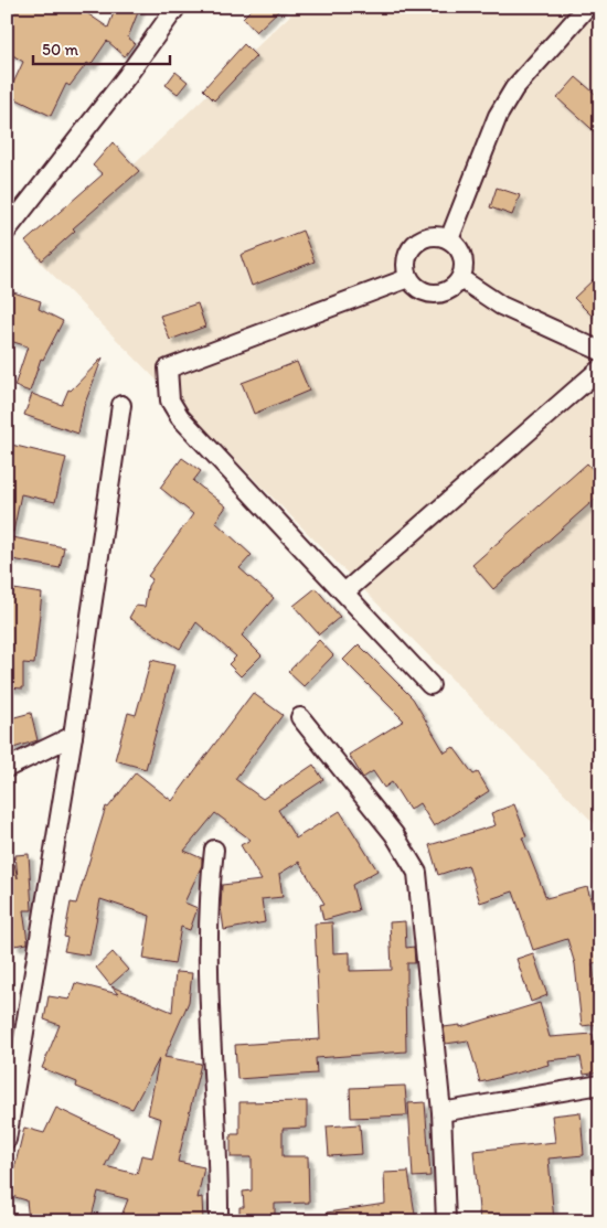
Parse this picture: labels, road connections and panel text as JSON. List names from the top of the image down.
{
  "scale_bar": "50 m"
}
